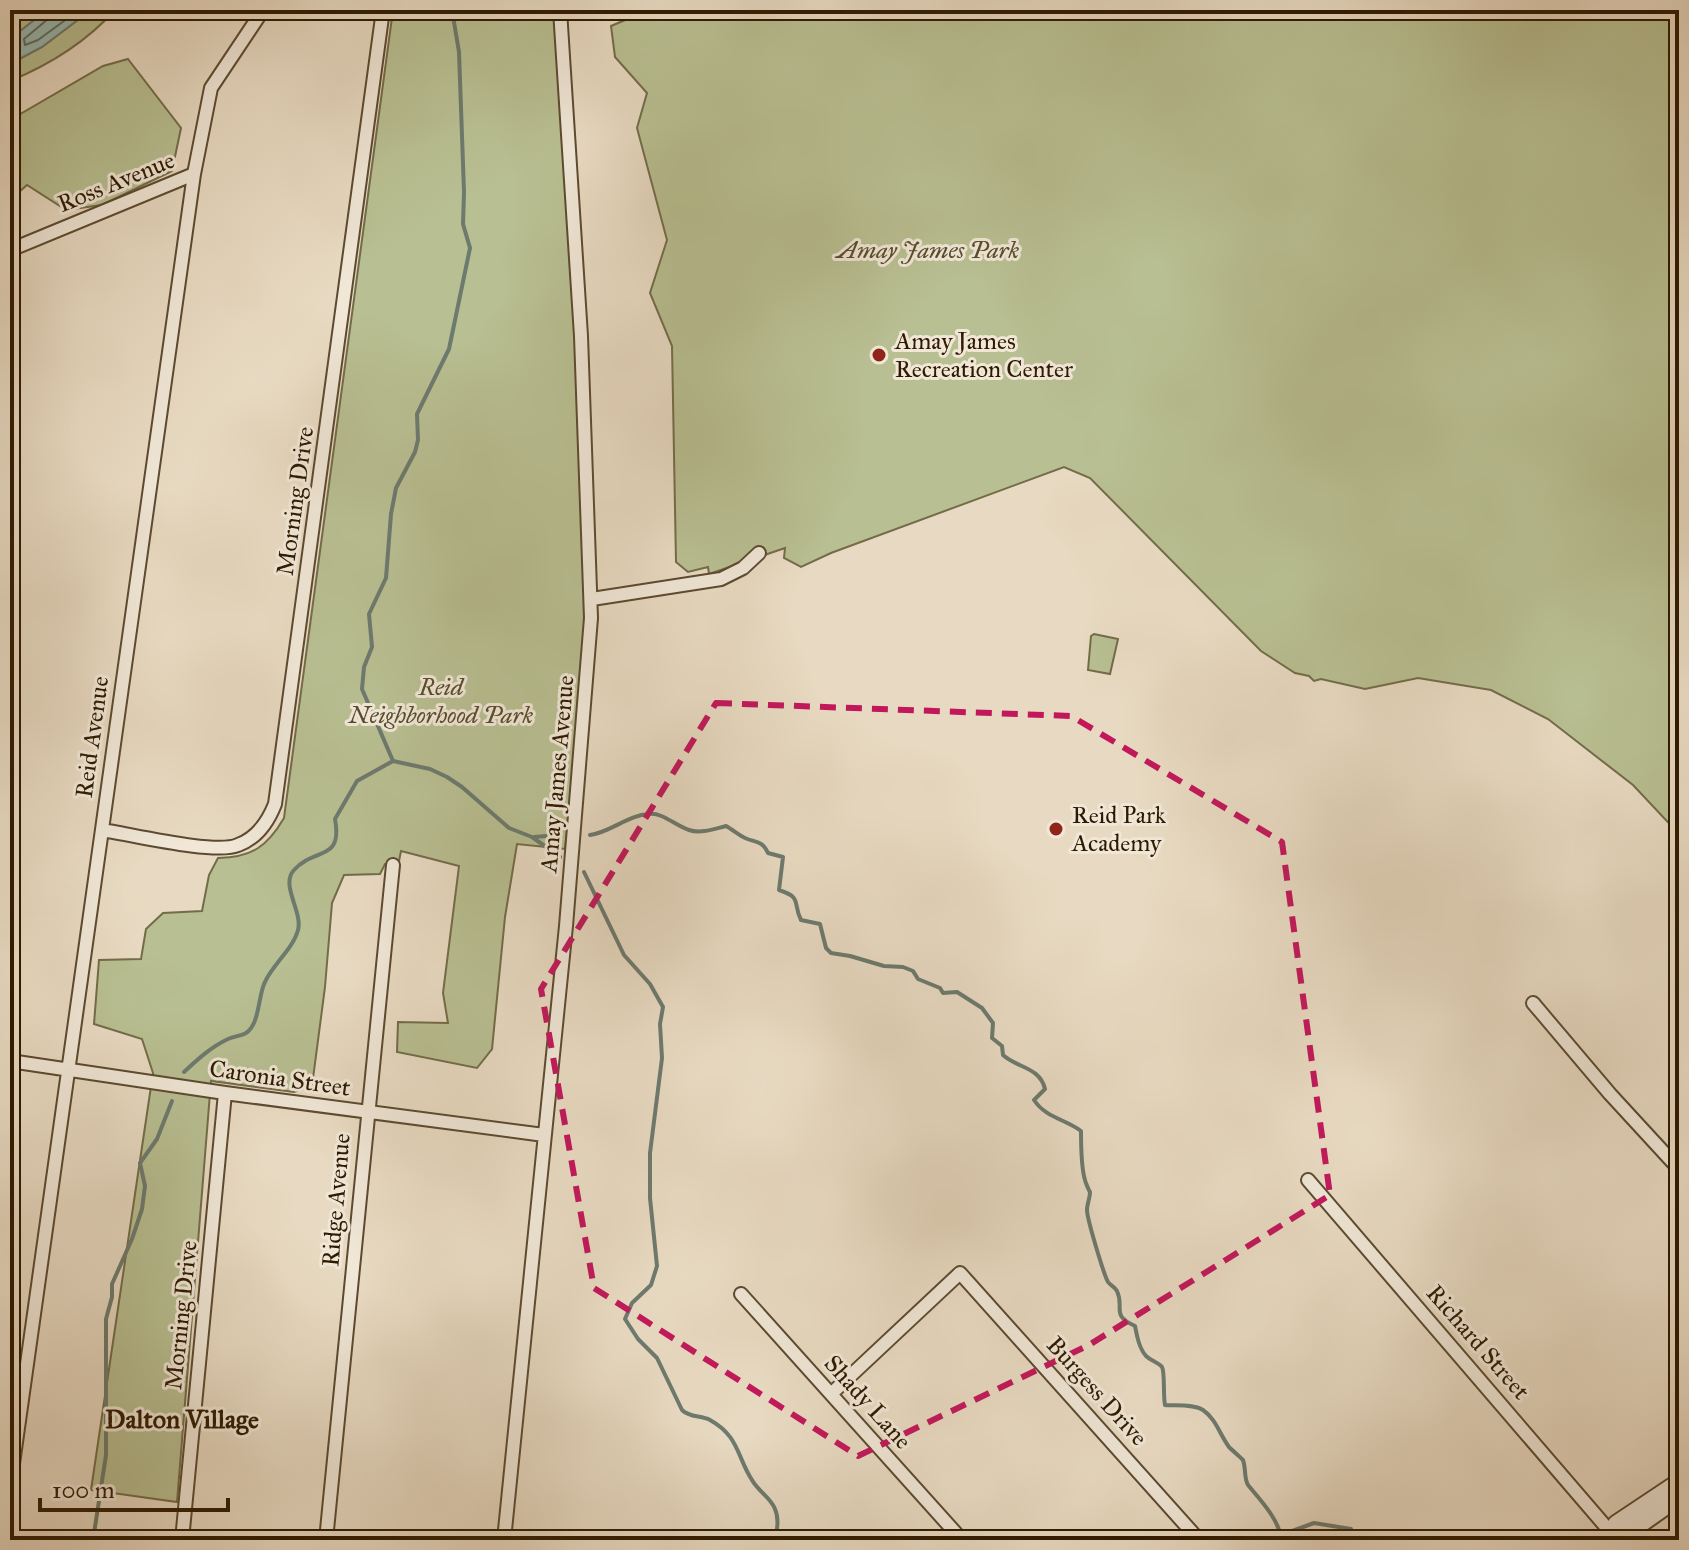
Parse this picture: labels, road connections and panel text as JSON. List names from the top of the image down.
{
  "streets": {
    "street": [
      "Ross Avenue",
      "Morning Drive",
      "Reid Avenue",
      "Amay James Avenue",
      "Caronia Street",
      "Ridge Avenue",
      "Richard Street",
      "Burgess Drive",
      "Shady Lane"
    ]
  },
  "crossings": [
    ["Ross Avenue", "Reid Avenue"],
    ["Morning Drive", "Reid Avenue"],
    ["Morning Drive", "Caronia Street"],
    ["Reid Avenue", "Caronia Street"],
    ["Amay James Avenue", "Caronia Street"],
    ["Caronia Street", "Ridge Avenue"],
    ["Burgess Drive", "Shady Lane"]
  ],
  "districts": ["Dalton Village"],
  "parks": ["Amay James Park", "Reid Neighborhood Park"],
  "places": ["Amay James Recreation Center", "Reid Park Academy"],
  "scale_bar": "100 m"
}
